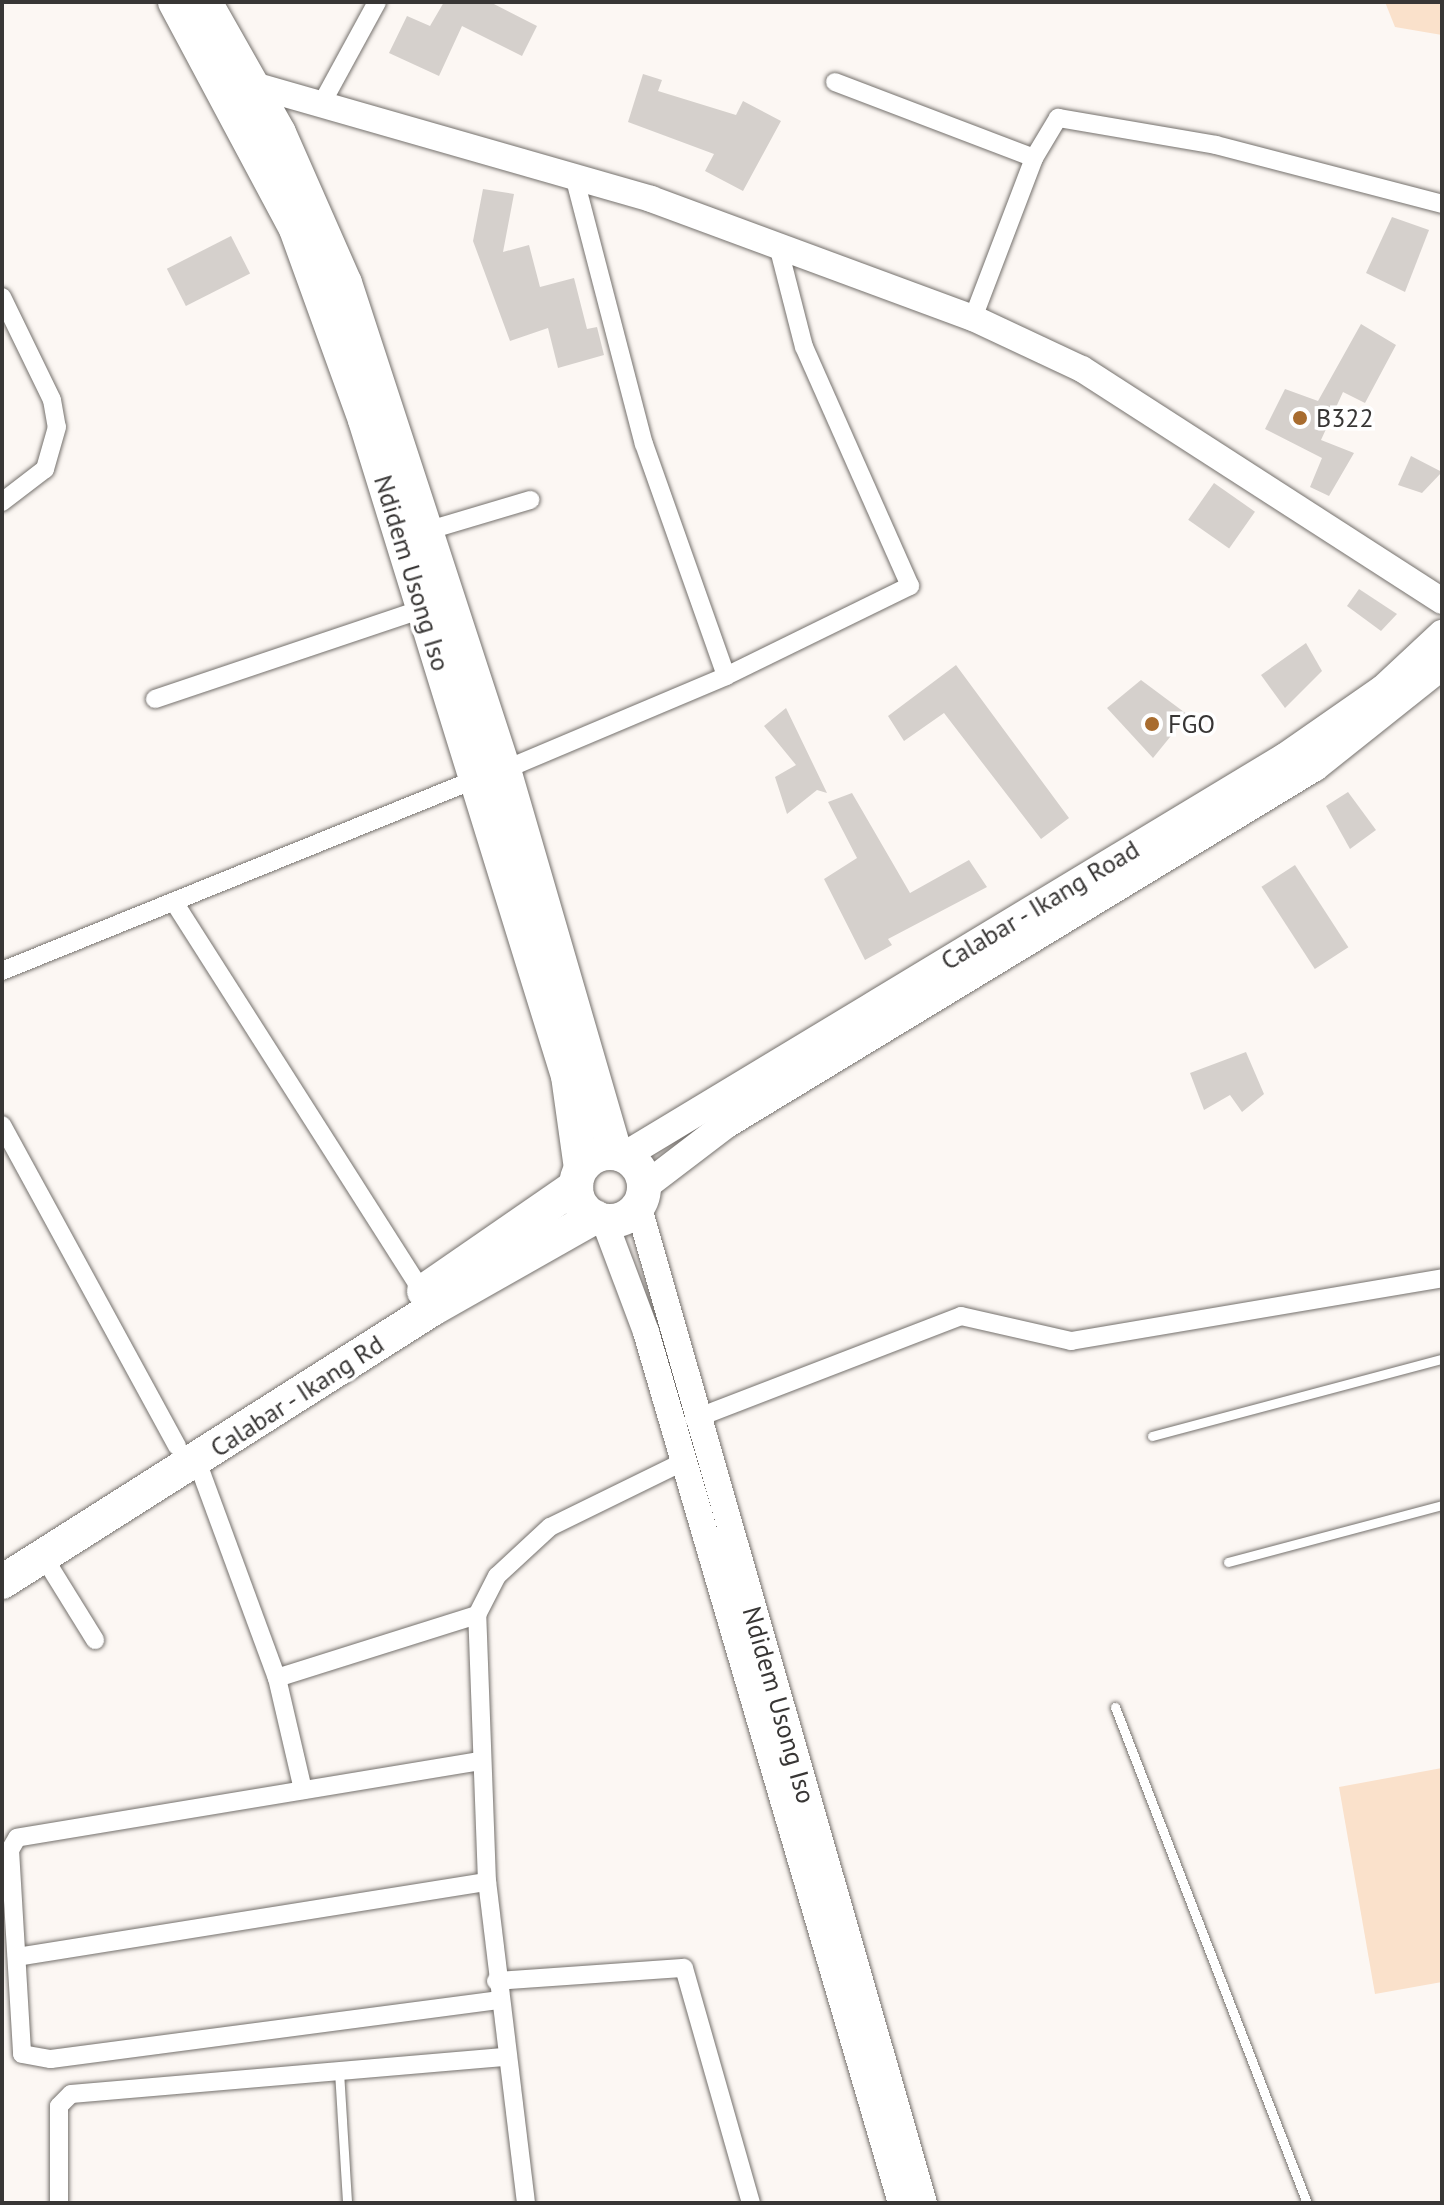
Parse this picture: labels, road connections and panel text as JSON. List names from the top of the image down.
{
  "streets": {
    "highway": ["Ndidem Usong Iso", "Calabar - Ikang Rd"],
    "main road": ["Calabar - Ikang Road"]
  },
  "crossings": [
    ["Ndidem Usong Iso", "Calabar - Ikang Road"],
    ["Ndidem Usong Iso", "Calabar - Ikang Rd"],
    ["Calabar - Ikang Road", "Calabar - Ikang Rd"]
  ],
  "places": ["B322", "FGO"]
}
